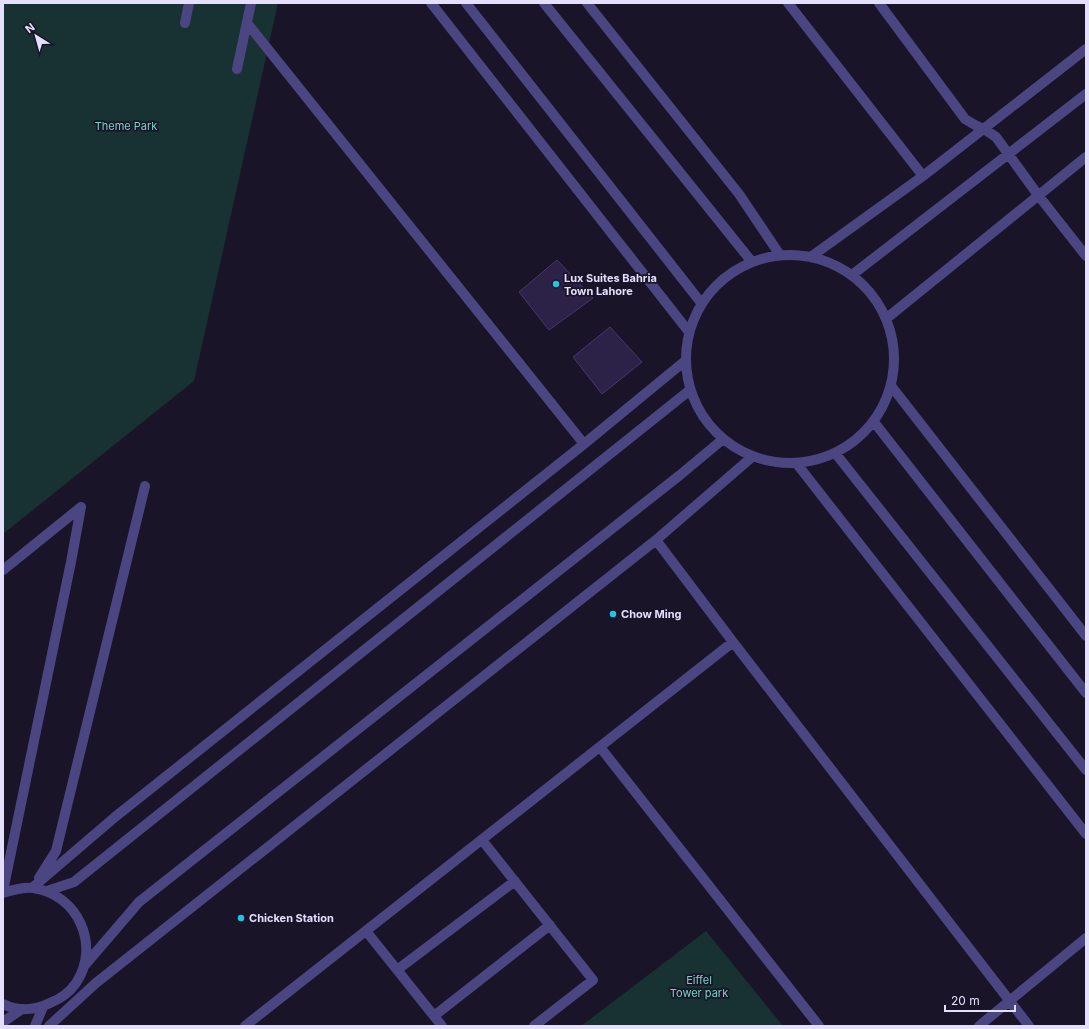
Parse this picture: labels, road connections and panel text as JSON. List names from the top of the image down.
{
  "parks": ["Theme Park", "Eiffel Tower park"],
  "places": ["Lux Suites Bahria Town Lahore", "Chow Ming", "Chicken Station"],
  "scale_bar": "20 m",
  "north": "top left"
}
